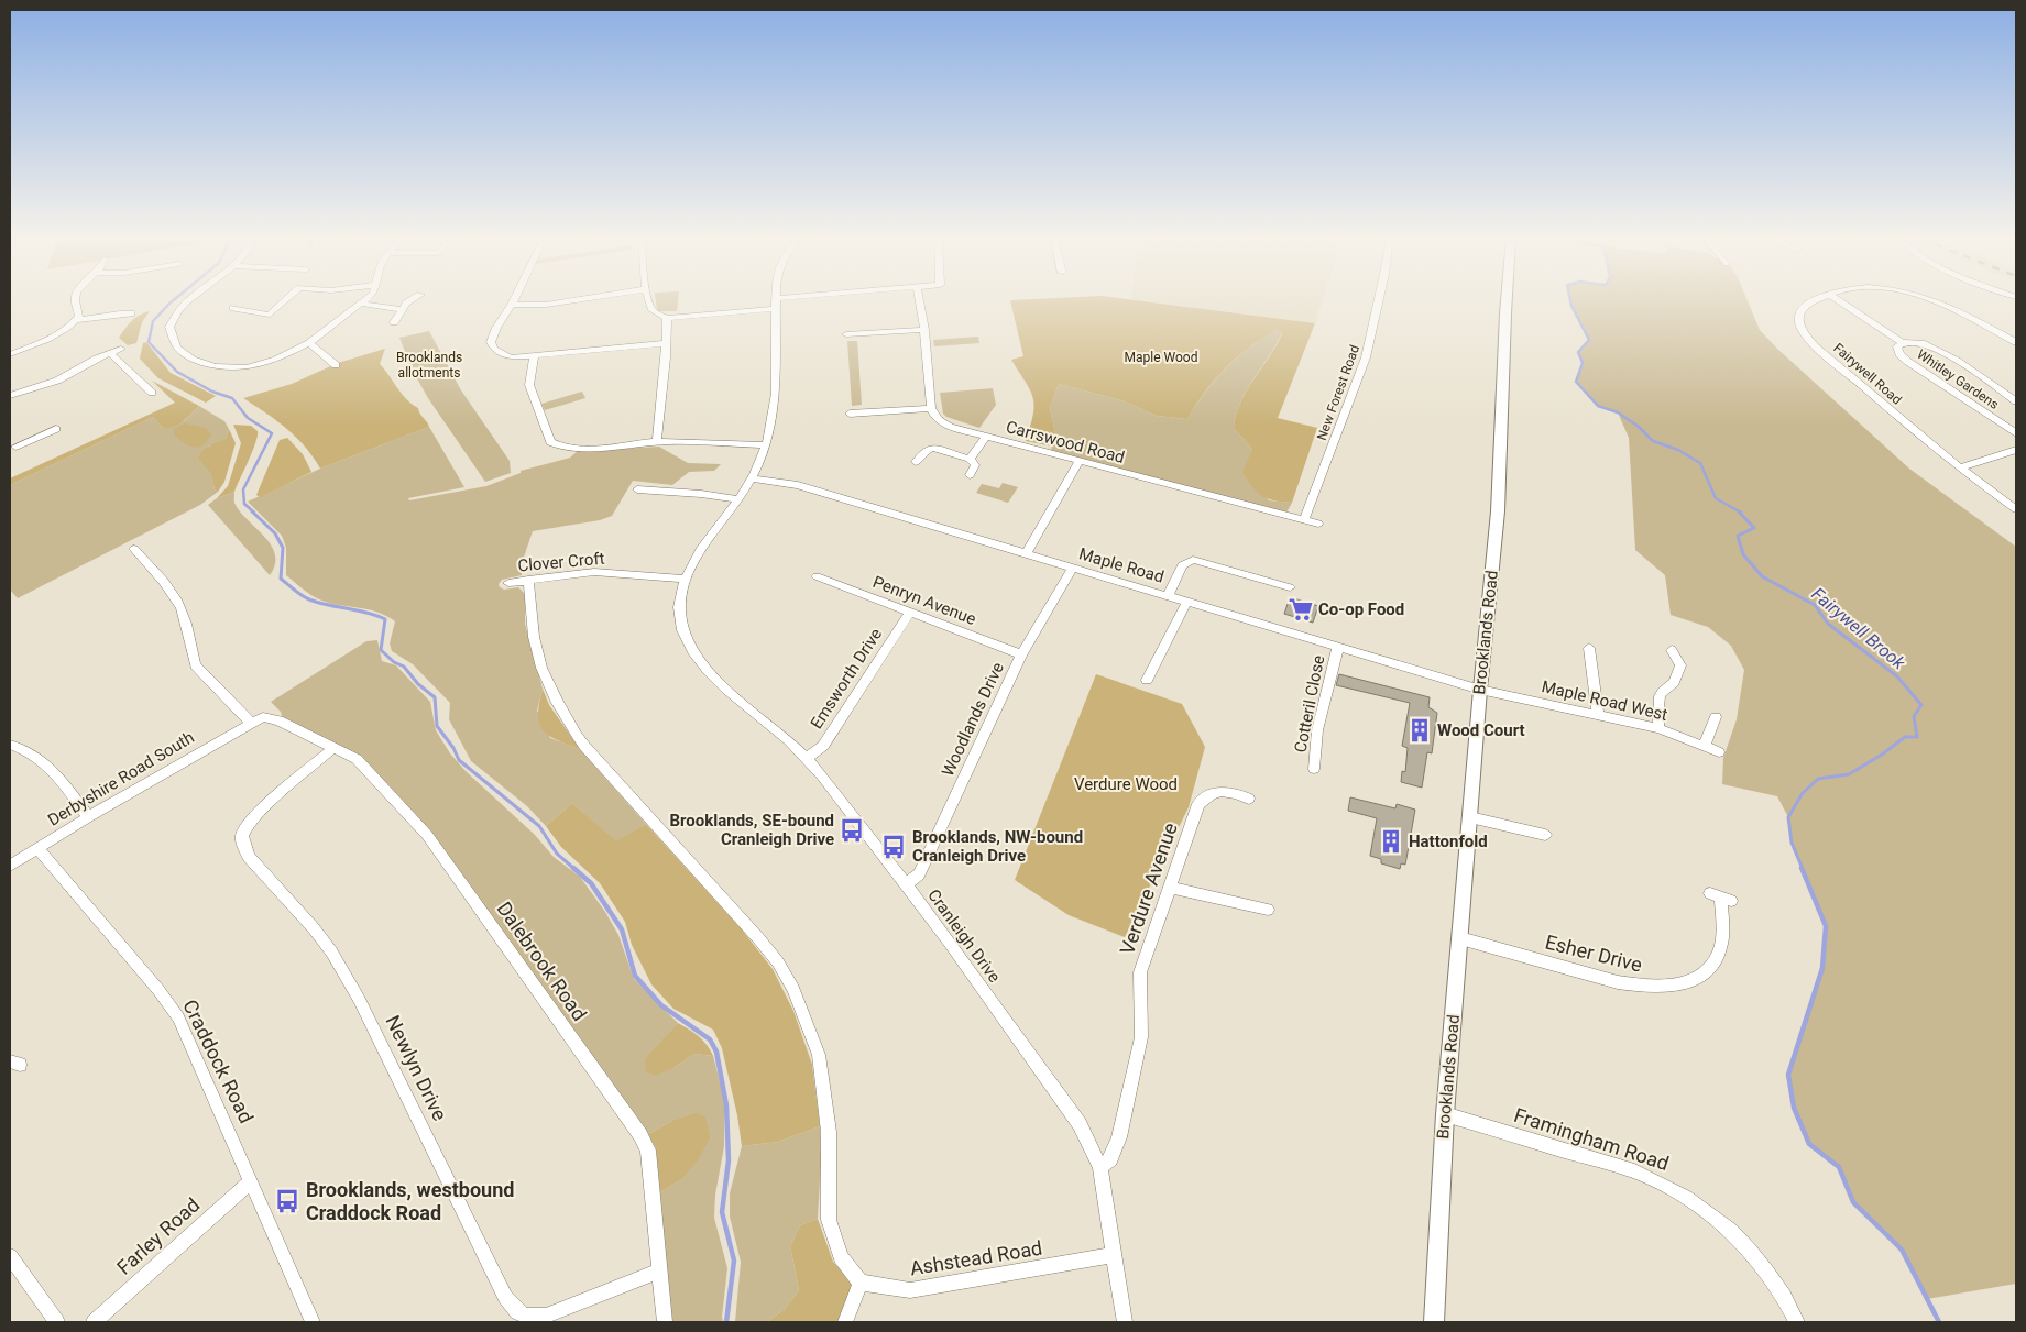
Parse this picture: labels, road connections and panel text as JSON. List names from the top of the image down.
{
  "streets": {
    "street": [
      "Fairywell Road",
      "Whitley Gardens",
      "New Forest Road",
      "Carrswood Road",
      "Clover Croft",
      "Maple Road",
      "Penryn Avenue",
      "Brooklands Road",
      "Emsworth Drive",
      "Maple Road West",
      "Cotteril Close",
      "Woodlands Drive",
      "Derbyshire Road South",
      "Verdure Avenue",
      "Cranleigh Drive",
      "Esher Drive",
      "Dalebrook Road",
      "Craddock Road",
      "Newlyn Drive",
      "Framingham Road",
      "Farley Road",
      "Ashstead Road"
    ]
  },
  "crossings": [
    ["New Forest Road", "Carrswood Road"],
    ["Clover Croft", "Cranleigh Drive"],
    ["Maple Road", "Brooklands Road"],
    ["Maple Road", "Maple Road West"],
    ["Maple Road", "Cotteril Close"],
    ["Maple Road", "Woodlands Drive"],
    ["Maple Road", "Cranleigh Drive"],
    ["Penryn Avenue", "Emsworth Drive"],
    ["Penryn Avenue", "Woodlands Drive"],
    ["Brooklands Road", "Maple Road West"],
    ["Brooklands Road", "Esher Drive"],
    ["Brooklands Road", "Framingham Road"],
    ["Emsworth Drive", "Cranleigh Drive"],
    ["Woodlands Drive", "Cranleigh Drive"],
    ["Derbyshire Road South", "Dalebrook Road"],
    ["Derbyshire Road South", "Craddock Road"],
    ["Verdure Avenue", "Cranleigh Drive"],
    ["Cranleigh Drive", "Ashstead Road"],
    ["Dalebrook Road", "Newlyn Drive"],
    ["Craddock Road", "Farley Road"]
  ],
  "water": ["Fairywell Brook"],
  "parks": ["Brooklands allotments", "Maple Wood", "Verdure Wood"],
  "places": {
    "supermarket": ["Co-op Food"],
    "building": ["Wood Court", "Hattonfold"],
    "bus stop": ["Brooklands, SE-bound Cranleigh Drive", "Brooklands, NW-bound Cranleigh Drive", "Brooklands, westbound Craddock Road"]
  }
}
